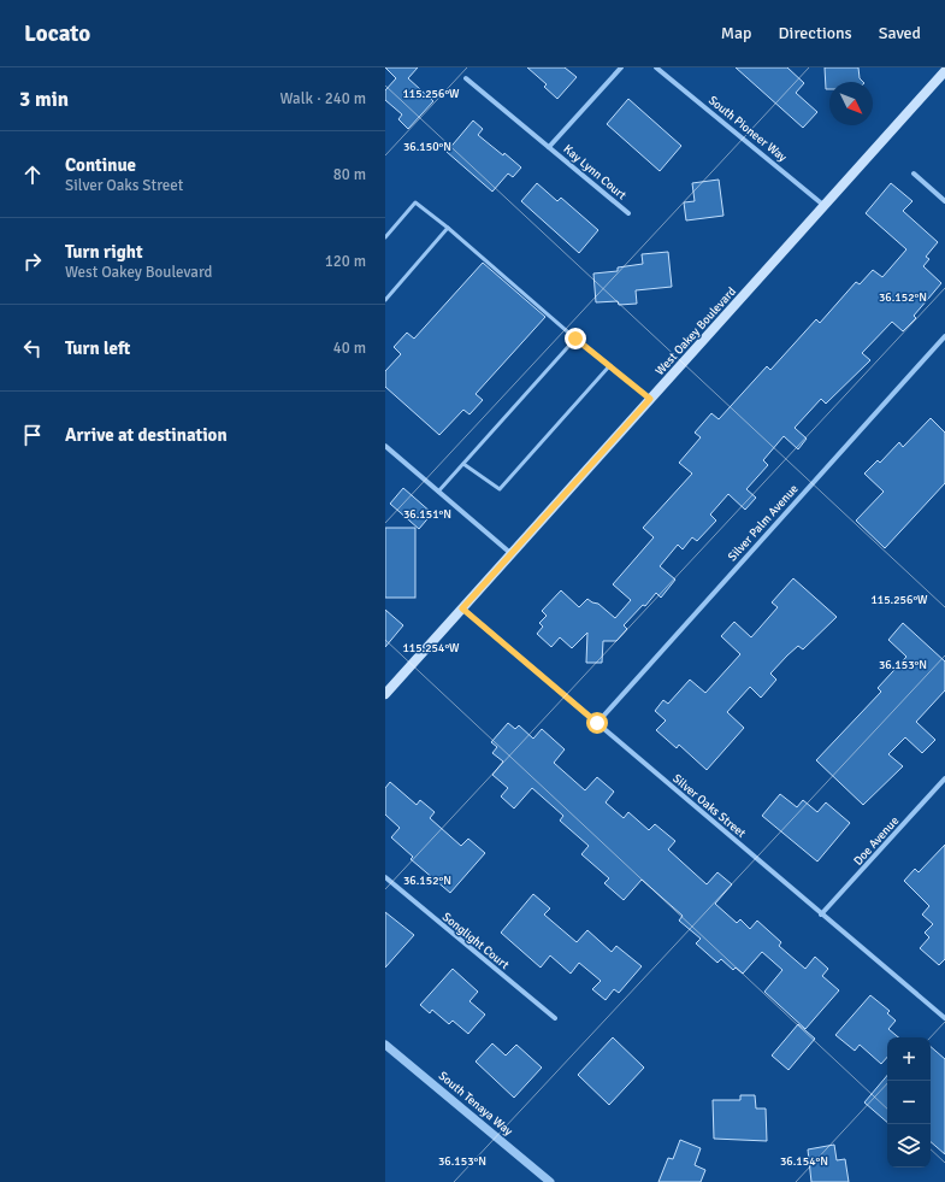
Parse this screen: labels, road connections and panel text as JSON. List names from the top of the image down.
{
  "streets": {
    "main road": ["West Oakey Boulevard"],
    "street": [
      "South Pioneer Way",
      "Kay Lynn Court",
      "Silver Palm Avenue",
      "Silver Oaks Street",
      "Doe Avenue",
      "Songlight Court",
      "South Tenaya Way"
    ]
  },
  "crossings": [
    ["South Pioneer Way", "West Oakey Boulevard"],
    ["West Oakey Boulevard", "Silver Oaks Street"],
    ["Silver Palm Avenue", "Silver Oaks Street"],
    ["Silver Oaks Street", "Doe Avenue"]
  ],
  "north": "bottom right",
  "page": {
    "header": "Locato",
    "nav": ["Map", "Directions", "Saved"],
    "heading": ["3 min", "Walk · 240 m"],
    "list": [
      ["Continue", "Silver Oaks Street", "80 m"],
      ["Turn right", "West Oakey Boulevard", "120 m"],
      ["Turn left", "40 m"],
      "Arrive at destination"
    ],
    "map_buttons": ["+", "−"]
  },
  "coordinates": [
    "115.256°W",
    "36.150°N",
    "36.152°N",
    "36.151°N",
    "115.254°W",
    "36.153°N",
    "36.154°N"
  ]
}
